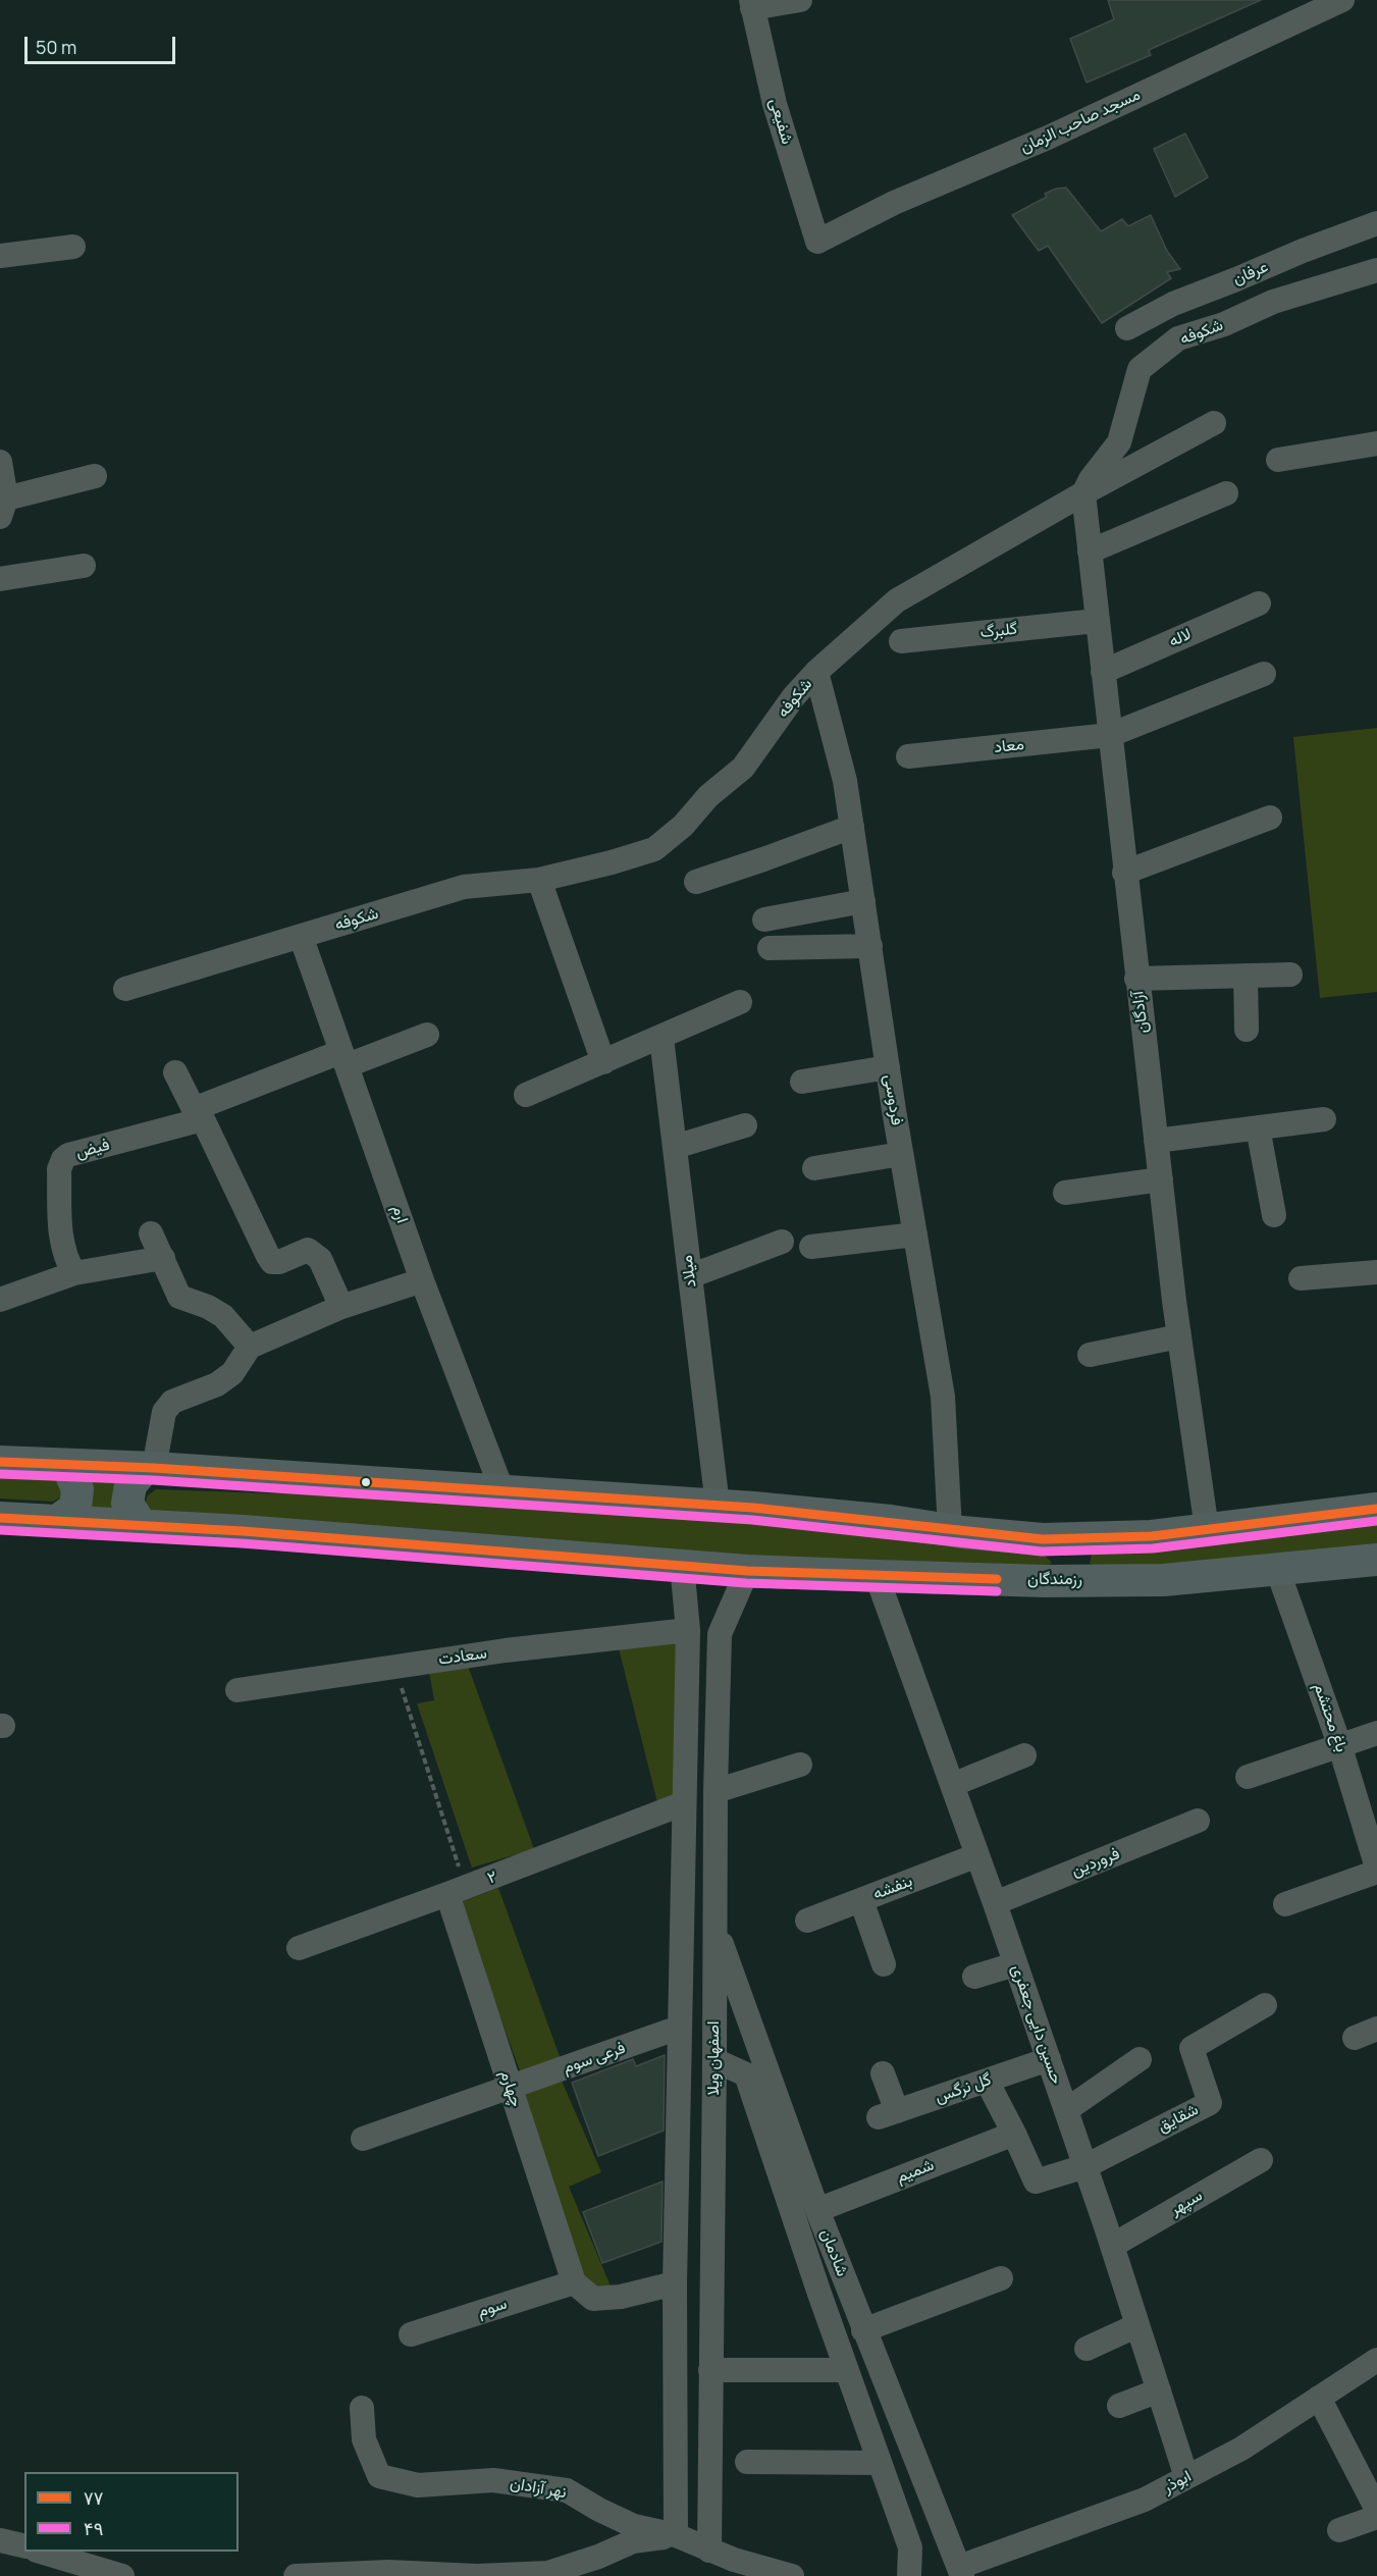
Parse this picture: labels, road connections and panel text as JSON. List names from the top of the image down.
{
  "streets": {
    "main road": ["رزمندگان"],
    "street": [
      "شفیعی",
      "مسجد صاحب الزمان",
      "عرفان",
      "شکوفه",
      "گلبرگ",
      "لاله",
      "معاد",
      "آزادگان",
      "فردوسی",
      "فیض",
      "ارم",
      "میلاد",
      "سعادت",
      "باغ محتشم",
      "فروردین",
      "۲",
      "بنفشه",
      "حسین دایی جعفری",
      "فرعی سوم",
      "اصفهان ویلا",
      "چهارم",
      "گل نرگس",
      "شقایق",
      "شمیم",
      "سپهر",
      "شادمان",
      "سوم",
      "ابوذر",
      "نهر آزادان"
    ]
  },
  "crossings": [
    ["شفیعی", "مسجد صاحب الزمان"],
    ["شکوفه", "آزادگان"],
    ["شکوفه", "فردوسی"],
    ["شکوفه", "ارم"],
    ["گلبرگ", "آزادگان"],
    ["لاله", "آزادگان"],
    ["معاد", "آزادگان"],
    ["رزمندگان", "باغ محتشم"],
    ["رزمندگان", "حسین دایی جعفری"],
    ["رزمندگان", "اصفهان ویلا"],
    ["فروردین", "حسین دایی جعفری"],
    ["۲", "چهارم"],
    ["بنفشه", "حسین دایی جعفری"],
    ["حسین دایی جعفری", "گل نرگس"],
    ["حسین دایی جعفری", "شقایق"],
    ["حسین دایی جعفری", "سپهر"],
    ["حسین دایی جعفری", "ابوذر"],
    ["فرعی سوم", "چهارم"],
    ["اصفهان ویلا", "شادمان"],
    ["اصفهان ویلا", "نهر آزادان"],
    ["چهارم", "سوم"],
    ["شمیم", "شادمان"],
    ["شادمان", "ابوذر"]
  ],
  "lines": ["transit line ۷۷", "transit line ۴۹"],
  "legend": ["۷۷", "۴۹"],
  "scale_bar": "50 m"
}
